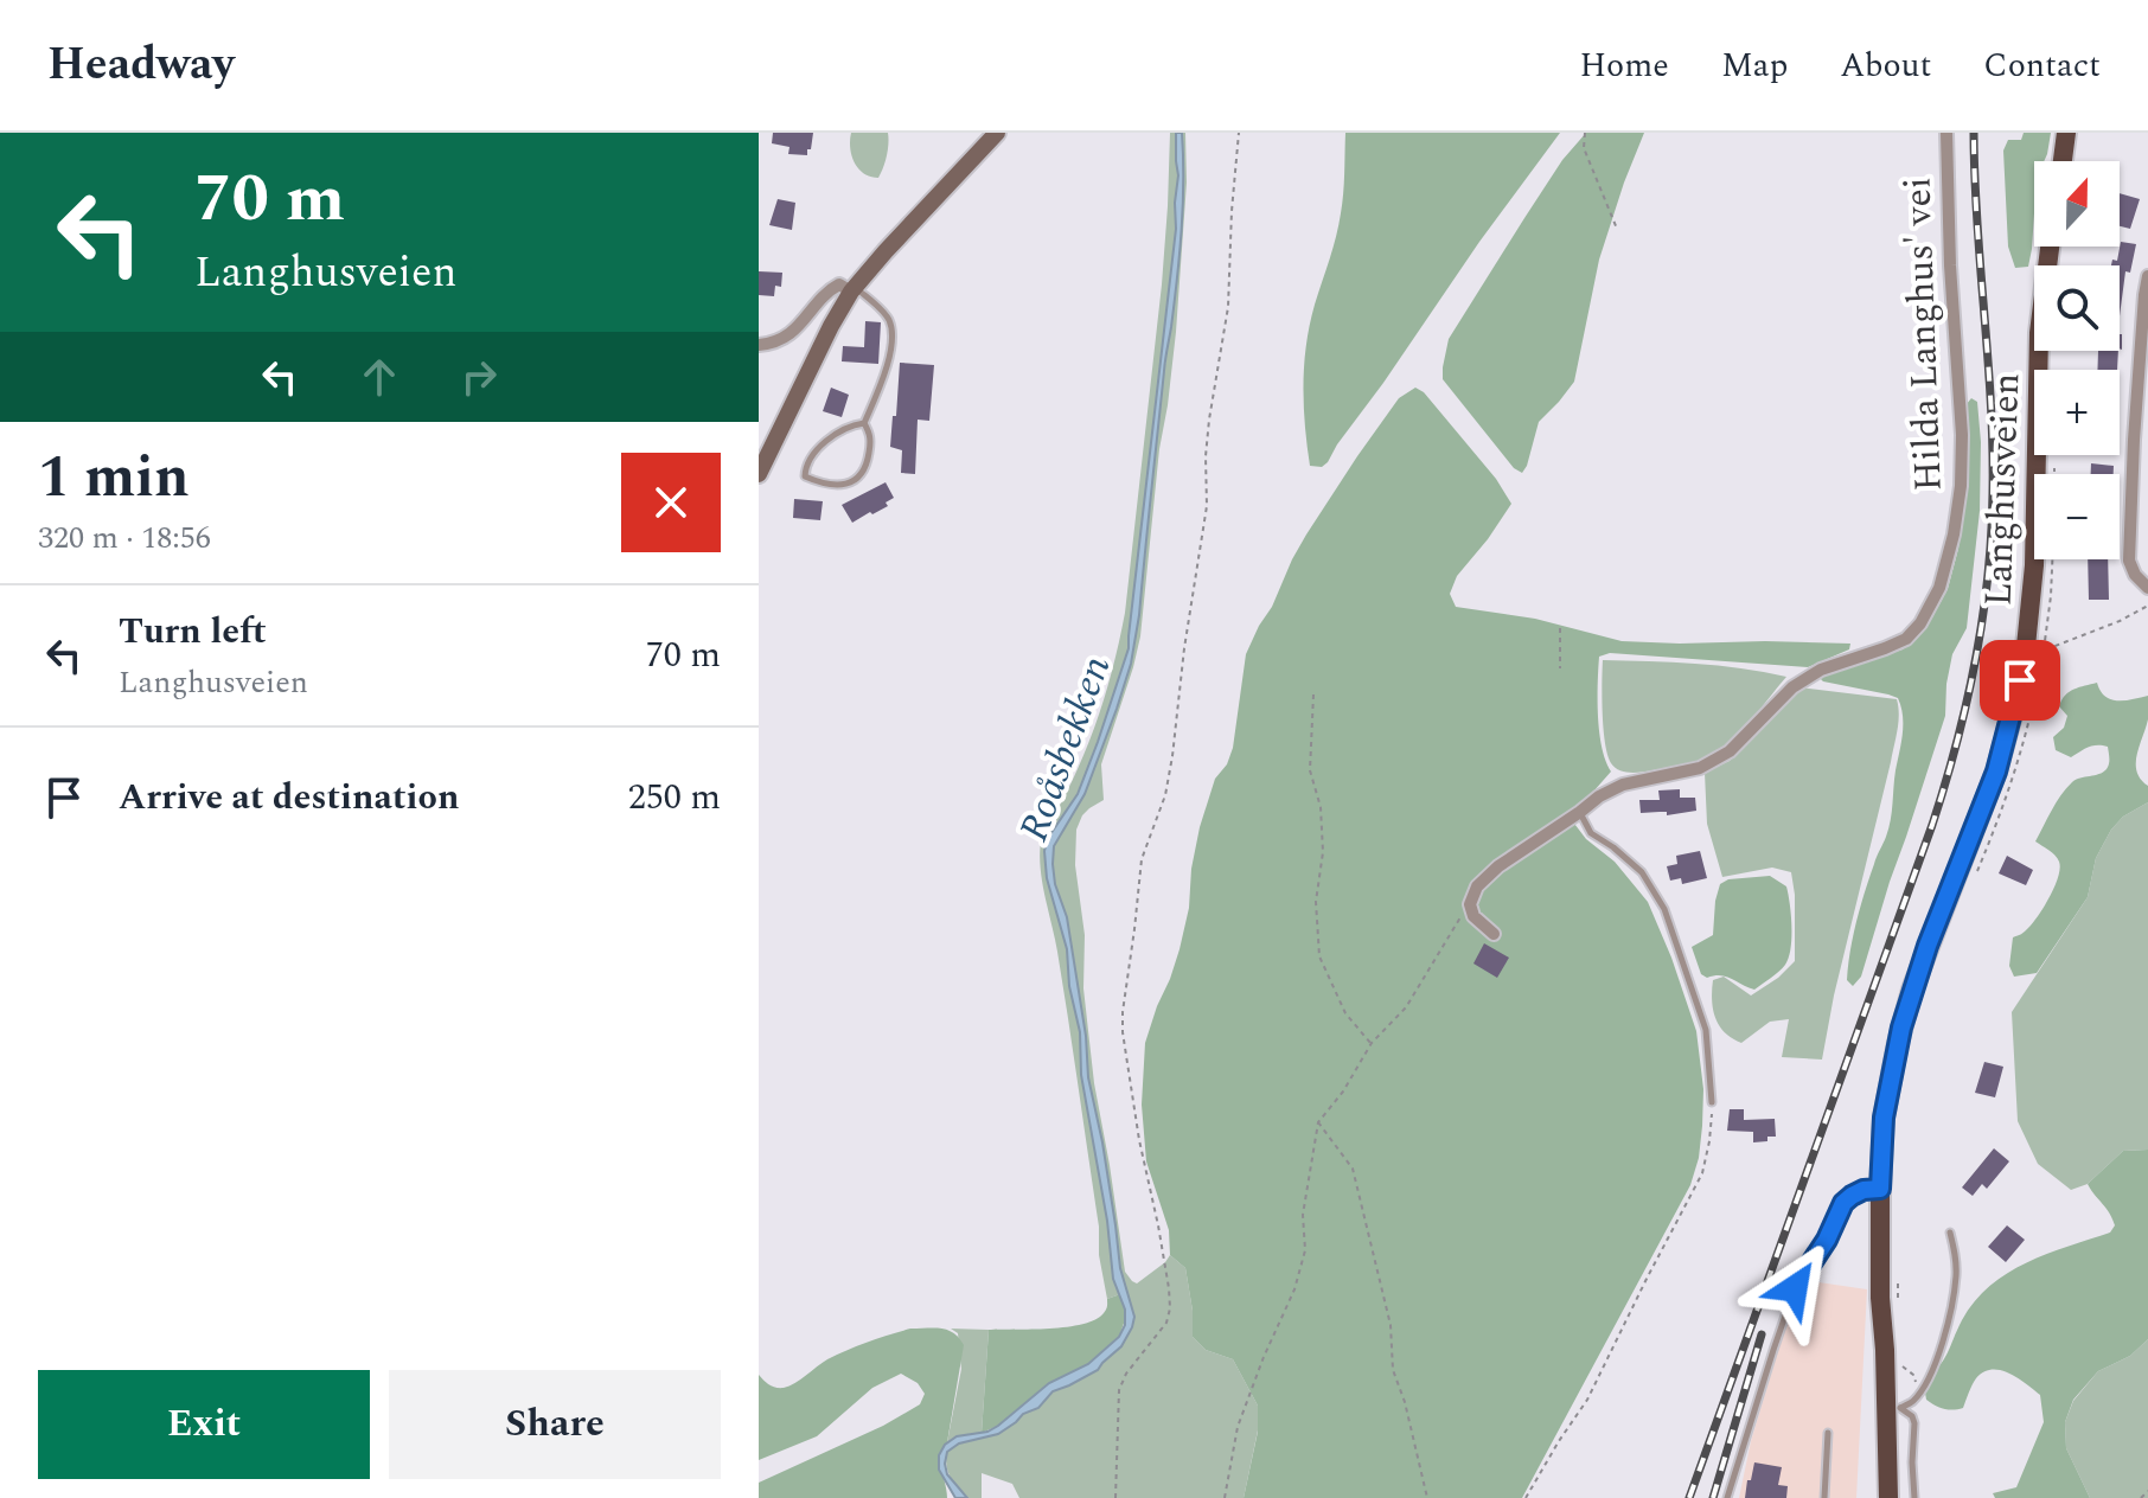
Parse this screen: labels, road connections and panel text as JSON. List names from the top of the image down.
{
  "streets": {
    "main road": ["Langhusveien"],
    "street": ["Hilda Langhus' vei"]
  },
  "water": ["Roåsbekken"],
  "north": "top",
  "page": {
    "header": "Headway",
    "nav": [
      "Home",
      "Map",
      "About",
      "Contact"
    ],
    "turn": ["70 m", "Langhusveien"],
    "map_buttons": ["+", "−"],
    "heading": ["1 min", "320 m · 18:56"],
    "list": [
      {
        "name": "Turn left",
        "note": "Langhusveien",
        "value": "70 m"
      },
      {
        "name": "Arrive at destination",
        "value": "250 m"
      }
    ],
    "buttons": ["Exit", "Share"]
  }
}
